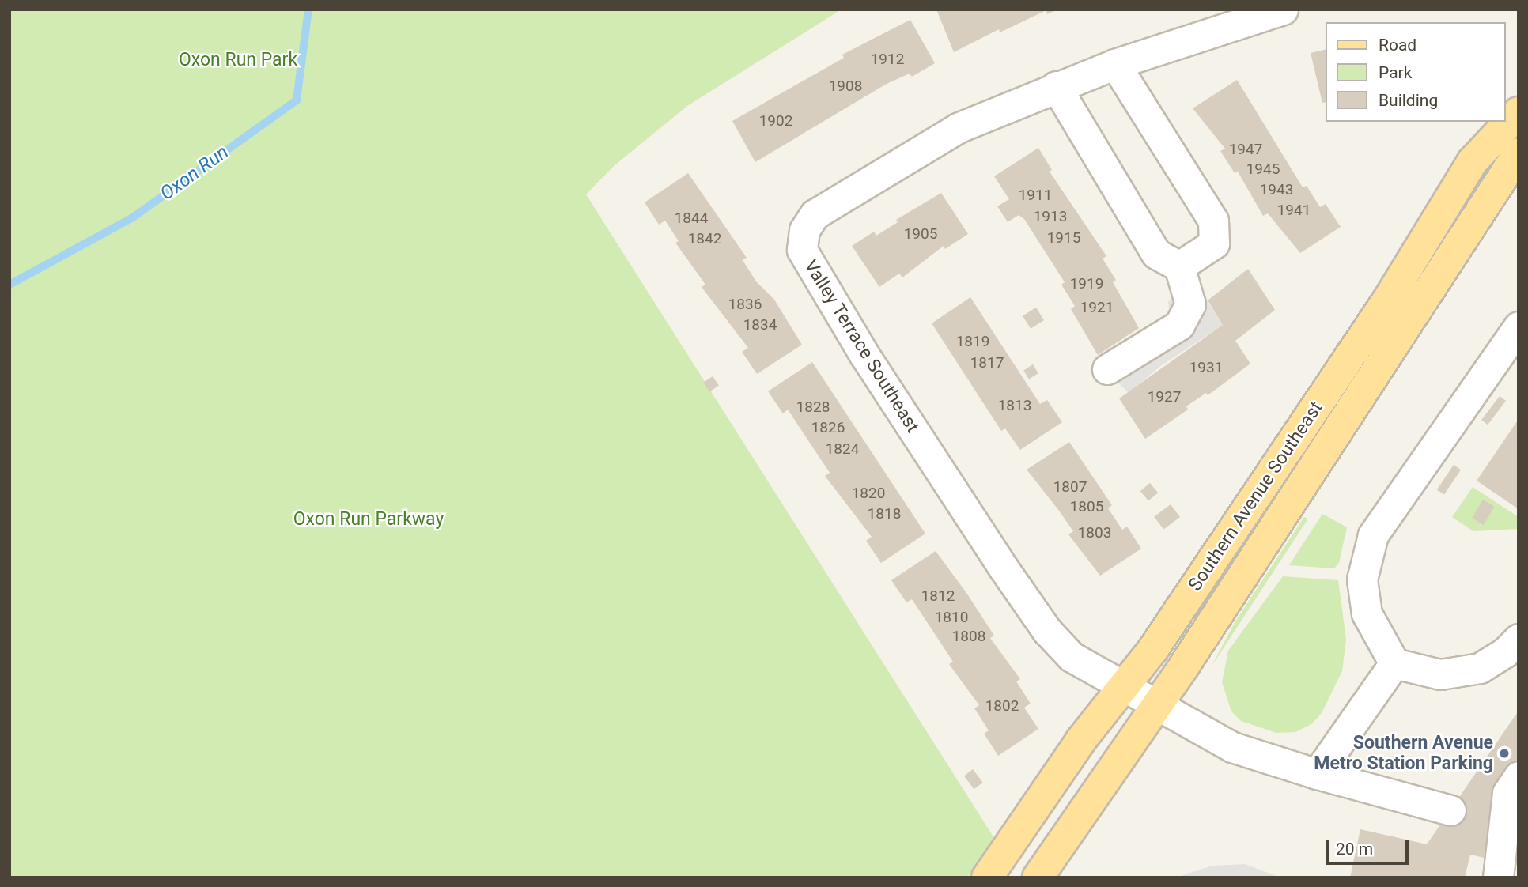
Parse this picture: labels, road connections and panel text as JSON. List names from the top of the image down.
{
  "streets": {
    "main road": ["Southern Avenue Southeast"],
    "street": ["Valley Terrace Southeast"]
  },
  "crossings": [
    ["Valley Terrace Southeast", "Southern Avenue Southeast"]
  ],
  "water": ["Oxon Run"],
  "parks": ["Oxon Run Park", "Oxon Run Parkway"],
  "places": ["Southern Avenue Metro Station Parking"],
  "house_numbers": [
    "1912",
    "1908",
    "1902",
    "1947",
    "1945",
    "1943",
    "1911",
    "1941",
    "1913",
    "1844",
    "1905",
    "1915",
    "1842",
    "1919",
    "1836",
    "1921",
    "1834",
    "1819",
    "1817",
    "1931",
    "1927",
    "1813",
    "1828",
    "1826",
    "1824",
    "1807",
    "1820",
    "1805",
    "1818",
    "1803",
    "1812",
    "1810",
    "1808",
    "1802"
  ],
  "legend": ["Road", "Park", "Building"],
  "scale_bar": "20 m"
}
